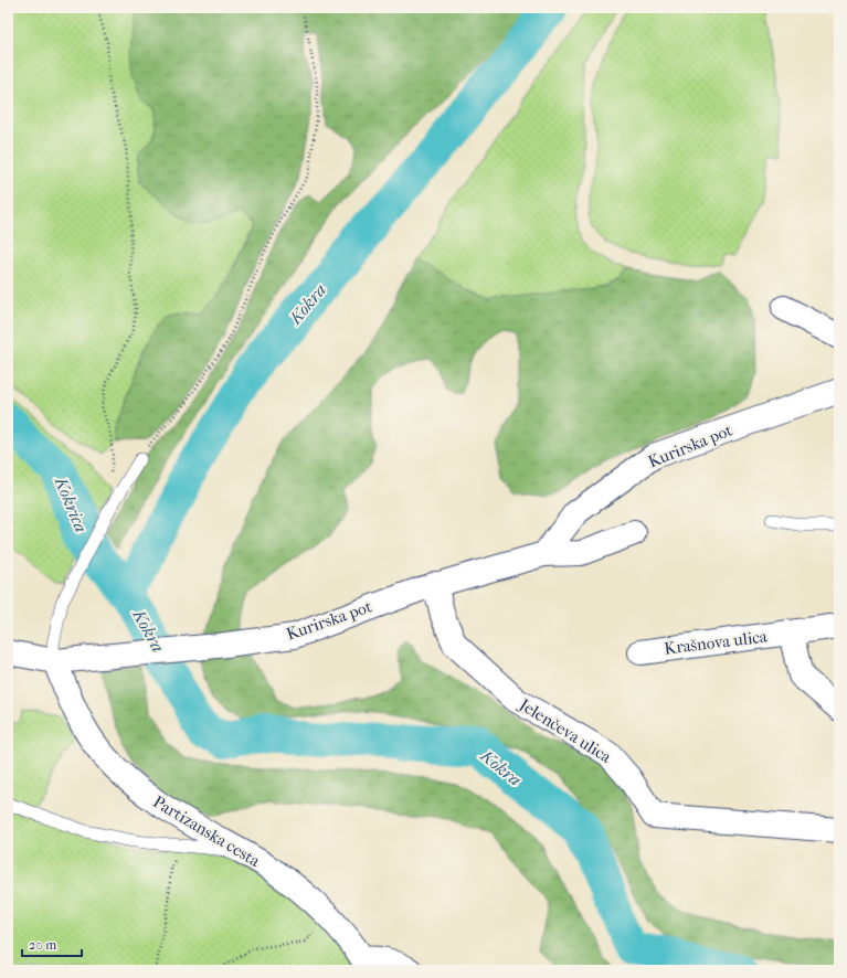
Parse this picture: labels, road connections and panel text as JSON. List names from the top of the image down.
{
  "streets": {
    "street": [
      "Kurirska pot",
      "Krašnova ulica",
      "Jelenčeva ulica",
      "Partizanska cesta"
    ]
  },
  "crossings": [
    ["Kurirska pot", "Jelenčeva ulica"],
    ["Kurirska pot", "Partizanska cesta"]
  ],
  "water": ["Kokra", "Kokrica"],
  "scale_bar": "20 m"
}
